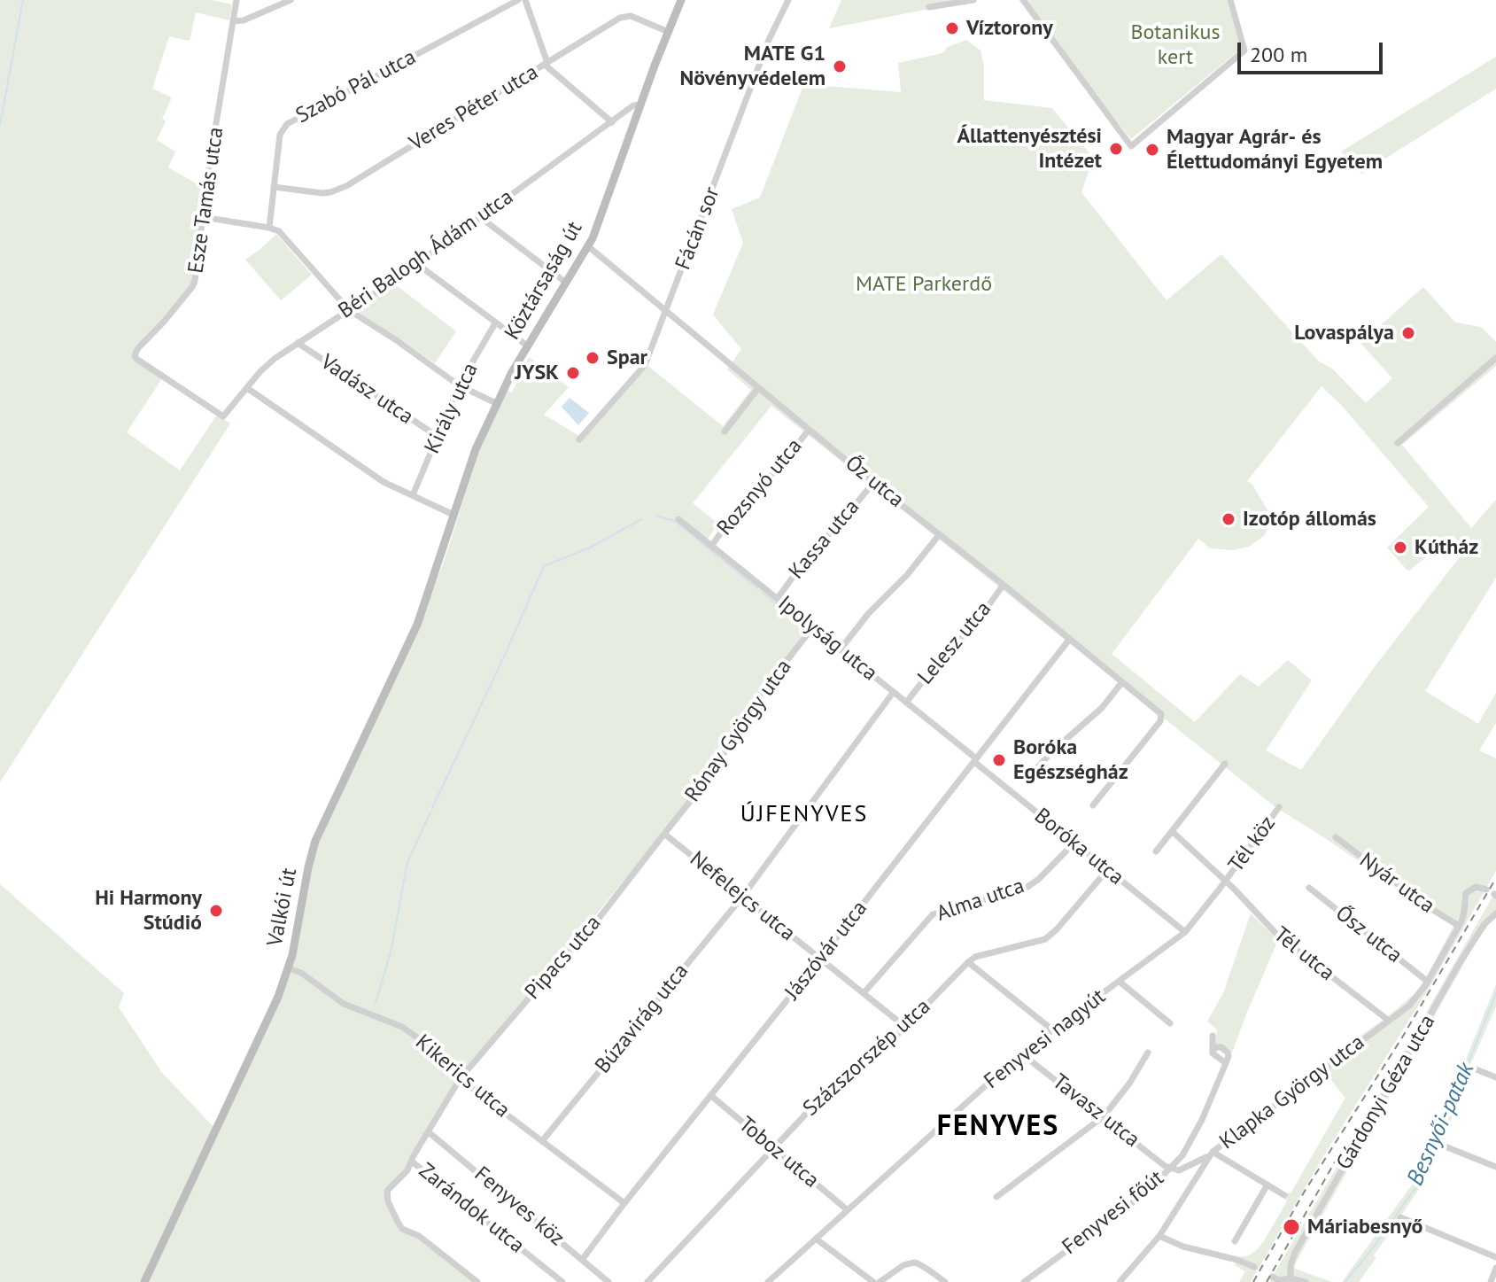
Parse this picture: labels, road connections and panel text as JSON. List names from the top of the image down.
{
  "streets": {
    "main road": ["Köztársaság út", "Valkói út"],
    "street": [
      "Szabó Pál utca",
      "Veres Péter utca",
      "Esze Tamás utca",
      "Fácán sor",
      "Béri Balogh Ádám utca",
      "Vadász utca",
      "Király utca",
      "Őz utca",
      "Rozsnyó utca",
      "Kassa utca",
      "Ipolyság utca",
      "Lelesz utca",
      "Rónay György utca",
      "Tél köz",
      "Boróka utca",
      "Nyár utca",
      "Nefelejcs utca",
      "Alma utca",
      "Ősz utca",
      "Jászóvár utca",
      "Tél utca",
      "Pipacs utca",
      "Búzavirág utca",
      "Fenyvesi nagyút",
      "Százszorszép utca",
      "Kikerics utca",
      "Klapka György utca",
      "Gárdonyi Géza utca",
      "Tavasz utca",
      "Toboz utca",
      "Fenyves köz",
      "Zarándok utca",
      "Fenyvesi főút"
    ]
  },
  "crossings": [
    ["Szabó Pál utca", "Veres Péter utca"],
    ["Veres Péter utca", "Köztársaság út"],
    ["Esze Tamás utca", "Béri Balogh Ádám utca"],
    ["Fácán sor", "Őz utca"],
    ["Béri Balogh Ádám utca", "Köztársaság út"],
    ["Béri Balogh Ádám utca", "Vadász utca"],
    ["Köztársaság út", "Őz utca"],
    ["Köztársaság út", "Valkói út"],
    ["Vadász utca", "Király utca"],
    ["Őz utca", "Rozsnyó utca"],
    ["Őz utca", "Kassa utca"],
    ["Őz utca", "Lelesz utca"],
    ["Őz utca", "Jászóvár utca"],
    ["Rozsnyó utca", "Ipolyság utca"],
    ["Kassa utca", "Ipolyság utca"],
    ["Ipolyság utca", "Lelesz utca"],
    ["Ipolyság utca", "Rónay György utca"],
    ["Ipolyság utca", "Boróka utca"],
    ["Ipolyság utca", "Jászóvár utca"],
    ["Ipolyság utca", "Búzavirág utca"],
    ["Rónay György utca", "Nefelejcs utca"],
    ["Rónay György utca", "Pipacs utca"],
    ["Tél köz", "Tél utca"],
    ["Tél köz", "Fenyvesi nagyút"],
    ["Boróka utca", "Alma utca"],
    ["Boróka utca", "Jászóvár utca"],
    ["Boróka utca", "Fenyvesi nagyút"],
    ["Boróka utca", "Százszorszép utca"],
    ["Nyár utca", "Klapka György utca"],
    ["Nefelejcs utca", "Alma utca"],
    ["Nefelejcs utca", "Jászóvár utca"],
    ["Nefelejcs utca", "Pipacs utca"],
    ["Nefelejcs utca", "Búzavirág utca"],
    ["Nefelejcs utca", "Százszorszép utca"],
    ["Valkói út", "Kikerics utca"],
    ["Ősz utca", "Klapka György utca"],
    ["Jászóvár utca", "Kikerics utca"],
    ["Jászóvár utca", "Toboz utca"],
    ["Jászóvár utca", "Fenyves köz"],
    ["Tél utca", "Fenyvesi nagyút"],
    ["Tél utca", "Klapka György utca"],
    ["Pipacs utca", "Kikerics utca"],
    ["Pipacs utca", "Fenyves köz"],
    ["Pipacs utca", "Zarándok utca"],
    ["Búzavirág utca", "Kikerics utca"],
    ["Fenyvesi nagyút", "Tavasz utca"],
    ["Fenyvesi nagyút", "Toboz utca"],
    ["Százszorszép utca", "Toboz utca"],
    ["Klapka György utca", "Fenyvesi főút"],
    ["Tavasz utca", "Fenyvesi főút"]
  ],
  "districts": ["ÚJFENYVES", "FENYVES"],
  "water": ["Besnyői-patak"],
  "parks": ["Botanikus kert", "MATE Parkerdő"],
  "places": [
    "Víztorony",
    "MATE G1 Növényvédelem",
    "Állattenyésztési Intézet",
    "Magyar Agrár- és Élettudományi Egyetem",
    "Lovaspálya",
    "Spar",
    "JYSK",
    "Izotóp állomás",
    "Kútház",
    "Boróka Egészségház",
    "Hi Harmony Stúdió",
    "Máriabesnyő"
  ],
  "scale_bar": "200 m"
}
